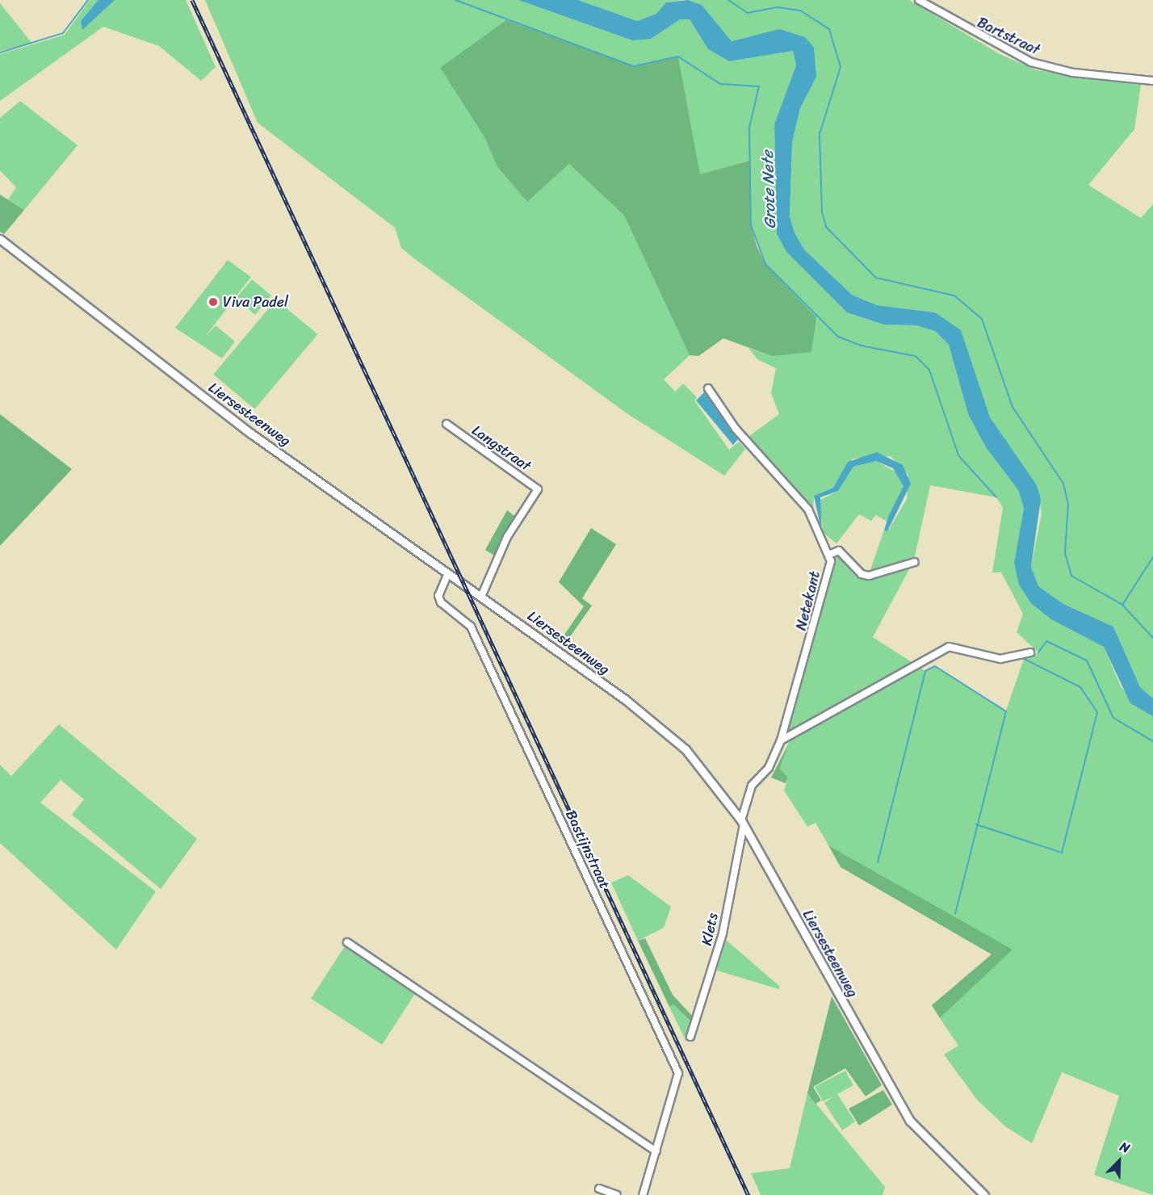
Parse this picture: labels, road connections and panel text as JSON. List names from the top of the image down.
{
  "streets": {
    "street": [
      "Bartstraat",
      "Liersesteenweg",
      "Langstraat",
      "Netekant",
      "Bastijnstraat",
      "Klets"
    ]
  },
  "crossings": [
    ["Liersesteenweg", "Langstraat"],
    ["Liersesteenweg", "Netekant"],
    ["Liersesteenweg", "Bastijnstraat"],
    ["Liersesteenweg", "Klets"],
    ["Netekant", "Klets"]
  ],
  "water": ["Grote Nete"],
  "places": ["Viva Padel"],
  "north": "top right"
}
